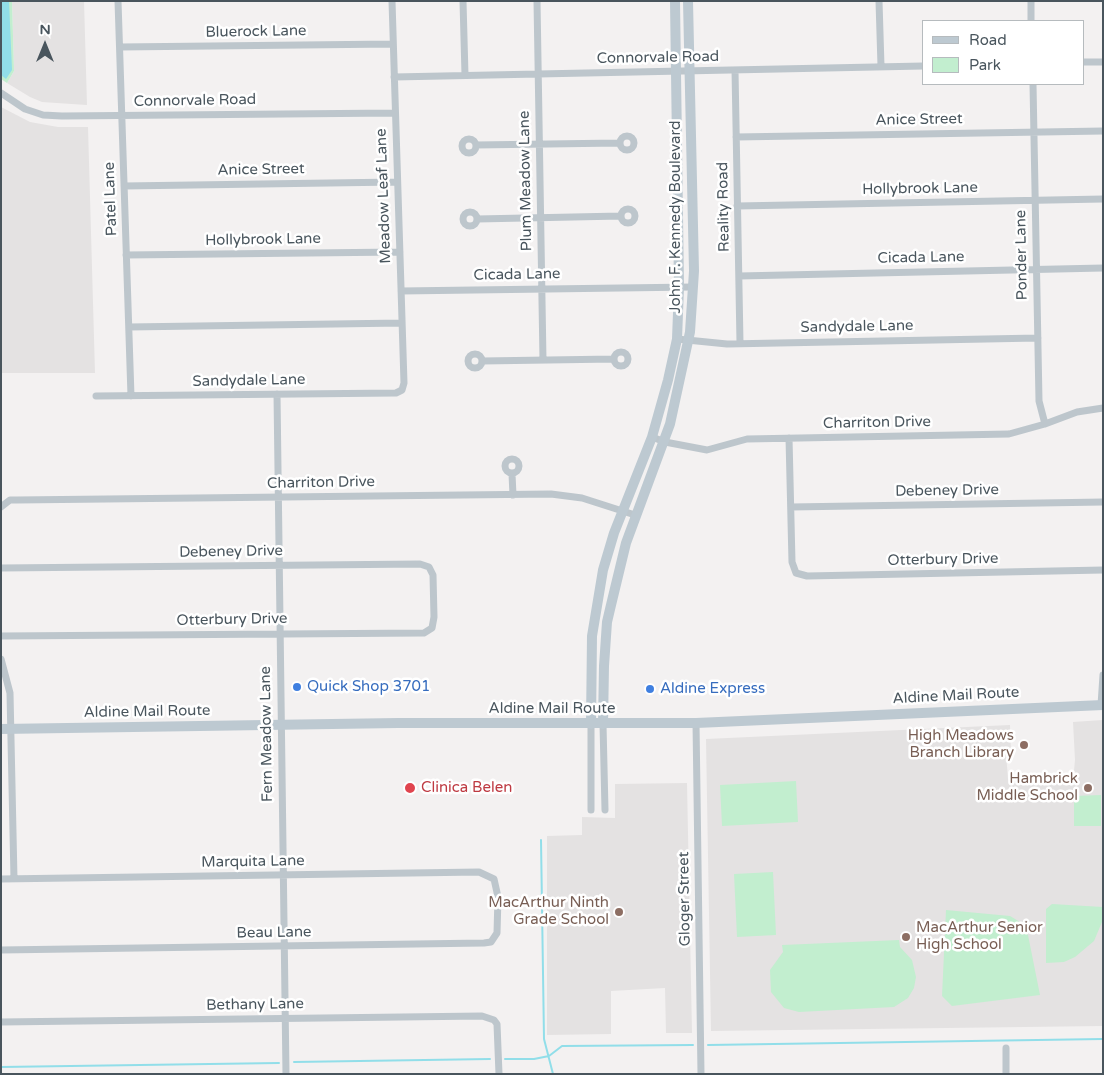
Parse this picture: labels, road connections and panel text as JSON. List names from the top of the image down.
{
  "streets": {
    "main road": ["John F. Kennedy Boulevard", "Aldine Mail Route"],
    "street": [
      "Bluerock Lane",
      "Connorvale Road",
      "Anice Street",
      "Plum Meadow Lane",
      "Hollybrook Lane",
      "Meadow Leaf Lane",
      "Patel Lane",
      "Reality Road",
      "Ponder Lane",
      "Cicada Lane",
      "Sandydale Lane",
      "Charriton Drive",
      "Debeney Drive",
      "Otterbury Drive",
      "Fern Meadow Lane",
      "Marquita Lane",
      "Gloger Street",
      "Beau Lane",
      "Bethany Lane"
    ]
  },
  "crossings": [
    ["Bluerock Lane", "Meadow Leaf Lane"],
    ["Bluerock Lane", "Patel Lane"],
    ["Connorvale Road", "Plum Meadow Lane"],
    ["Connorvale Road", "Meadow Leaf Lane"],
    ["Connorvale Road", "Patel Lane"],
    ["Connorvale Road", "Reality Road"],
    ["Connorvale Road", "John F. Kennedy Boulevard"],
    ["Anice Street", "Meadow Leaf Lane"],
    ["Anice Street", "Patel Lane"],
    ["Anice Street", "Reality Road"],
    ["Anice Street", "Ponder Lane"],
    ["Plum Meadow Lane", "Cicada Lane"],
    ["Hollybrook Lane", "Meadow Leaf Lane"],
    ["Hollybrook Lane", "Patel Lane"],
    ["Hollybrook Lane", "Reality Road"],
    ["Hollybrook Lane", "Ponder Lane"],
    ["Meadow Leaf Lane", "Cicada Lane"],
    ["Meadow Leaf Lane", "Sandydale Lane"],
    ["Patel Lane", "Sandydale Lane"],
    ["Reality Road", "Cicada Lane"],
    ["Reality Road", "Sandydale Lane"],
    ["John F. Kennedy Boulevard", "Cicada Lane"],
    ["John F. Kennedy Boulevard", "Sandydale Lane"],
    ["John F. Kennedy Boulevard", "Charriton Drive"],
    ["John F. Kennedy Boulevard", "Aldine Mail Route"],
    ["Ponder Lane", "Cicada Lane"],
    ["Ponder Lane", "Sandydale Lane"],
    ["Ponder Lane", "Charriton Drive"],
    ["Sandydale Lane", "Fern Meadow Lane"],
    ["Charriton Drive", "Fern Meadow Lane"],
    ["Debeney Drive", "Otterbury Drive"],
    ["Debeney Drive", "Fern Meadow Lane"],
    ["Otterbury Drive", "Fern Meadow Lane"],
    ["Aldine Mail Route", "Fern Meadow Lane"],
    ["Aldine Mail Route", "Gloger Street"],
    ["Fern Meadow Lane", "Marquita Lane"],
    ["Fern Meadow Lane", "Beau Lane"],
    ["Fern Meadow Lane", "Bethany Lane"],
    ["Marquita Lane", "Beau Lane"]
  ],
  "places": [
    "Quick Shop 3701",
    "Aldine Express",
    "High Meadows Branch Library",
    "Clinica Belen",
    "Hambrick Middle School",
    "MacArthur Ninth Grade School",
    "MacArthur Senior High School"
  ],
  "legend": ["Road", "Park"],
  "north": "top"
}
